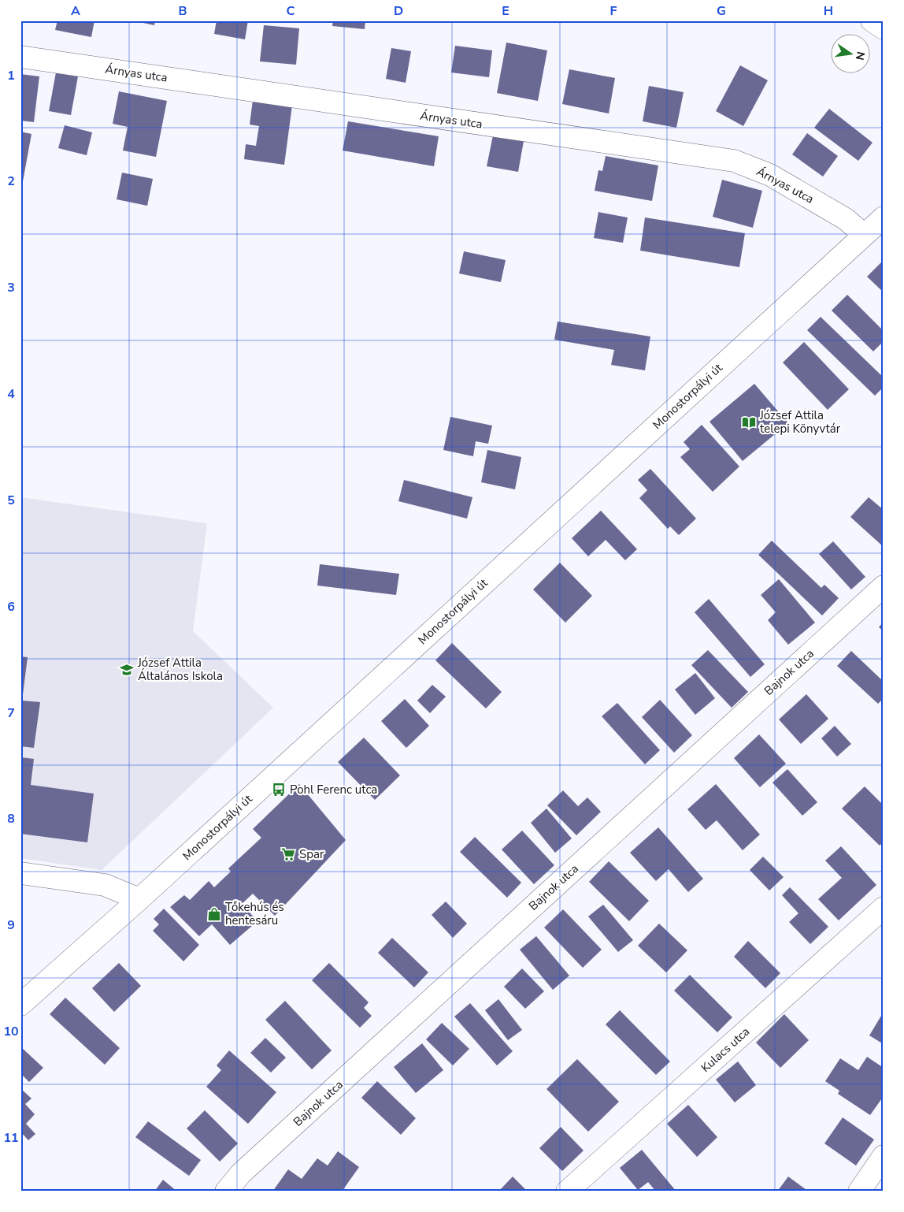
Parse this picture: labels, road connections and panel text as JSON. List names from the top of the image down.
{
  "streets": {
    "street": [
      "Árnyas utca",
      "Monostorpályi út",
      "Bajnok utca",
      "Kulacs utca"
    ]
  },
  "crossings": [
    ["Árnyas utca", "Monostorpályi út"]
  ],
  "places": {
    "library": ["József Attila telepi Könyvtár"],
    "school or university": ["József Attila Általános Iskola"],
    "bus stop": ["Pohl Ferenc utca"],
    "supermarket": ["Spar"],
    "shop": ["Tőkehús és hentesáru"]
  },
  "north": "right",
  "grid": {
    "columns": [
      "A",
      "B",
      "C",
      "D",
      "E",
      "F",
      "G",
      "H"
    ],
    "rows": [
      "1",
      "2",
      "3",
      "4",
      "5",
      "6",
      "7",
      "8",
      "9",
      "10",
      "11"
    ]
  }
}
